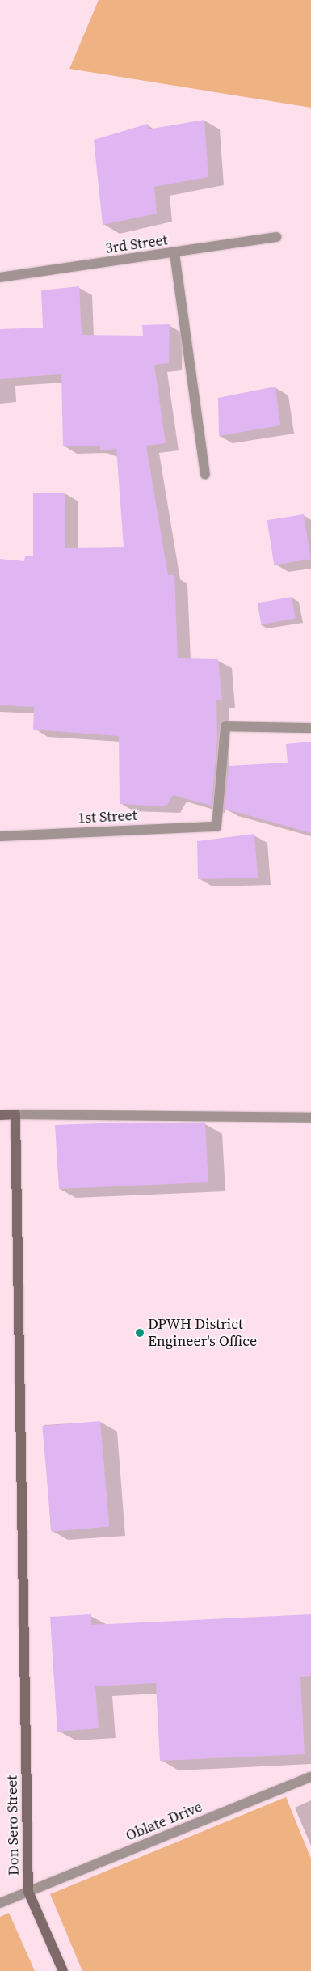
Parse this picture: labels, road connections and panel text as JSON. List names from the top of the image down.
{
  "streets": {
    "main road": ["Don Sero Street"],
    "street": ["3rd Street", "1st Street", "Oblate Drive"]
  },
  "crossings": [
    ["Oblate Drive", "Don Sero Street"]
  ],
  "places": ["DPWH District Engineer's Office"]
}
